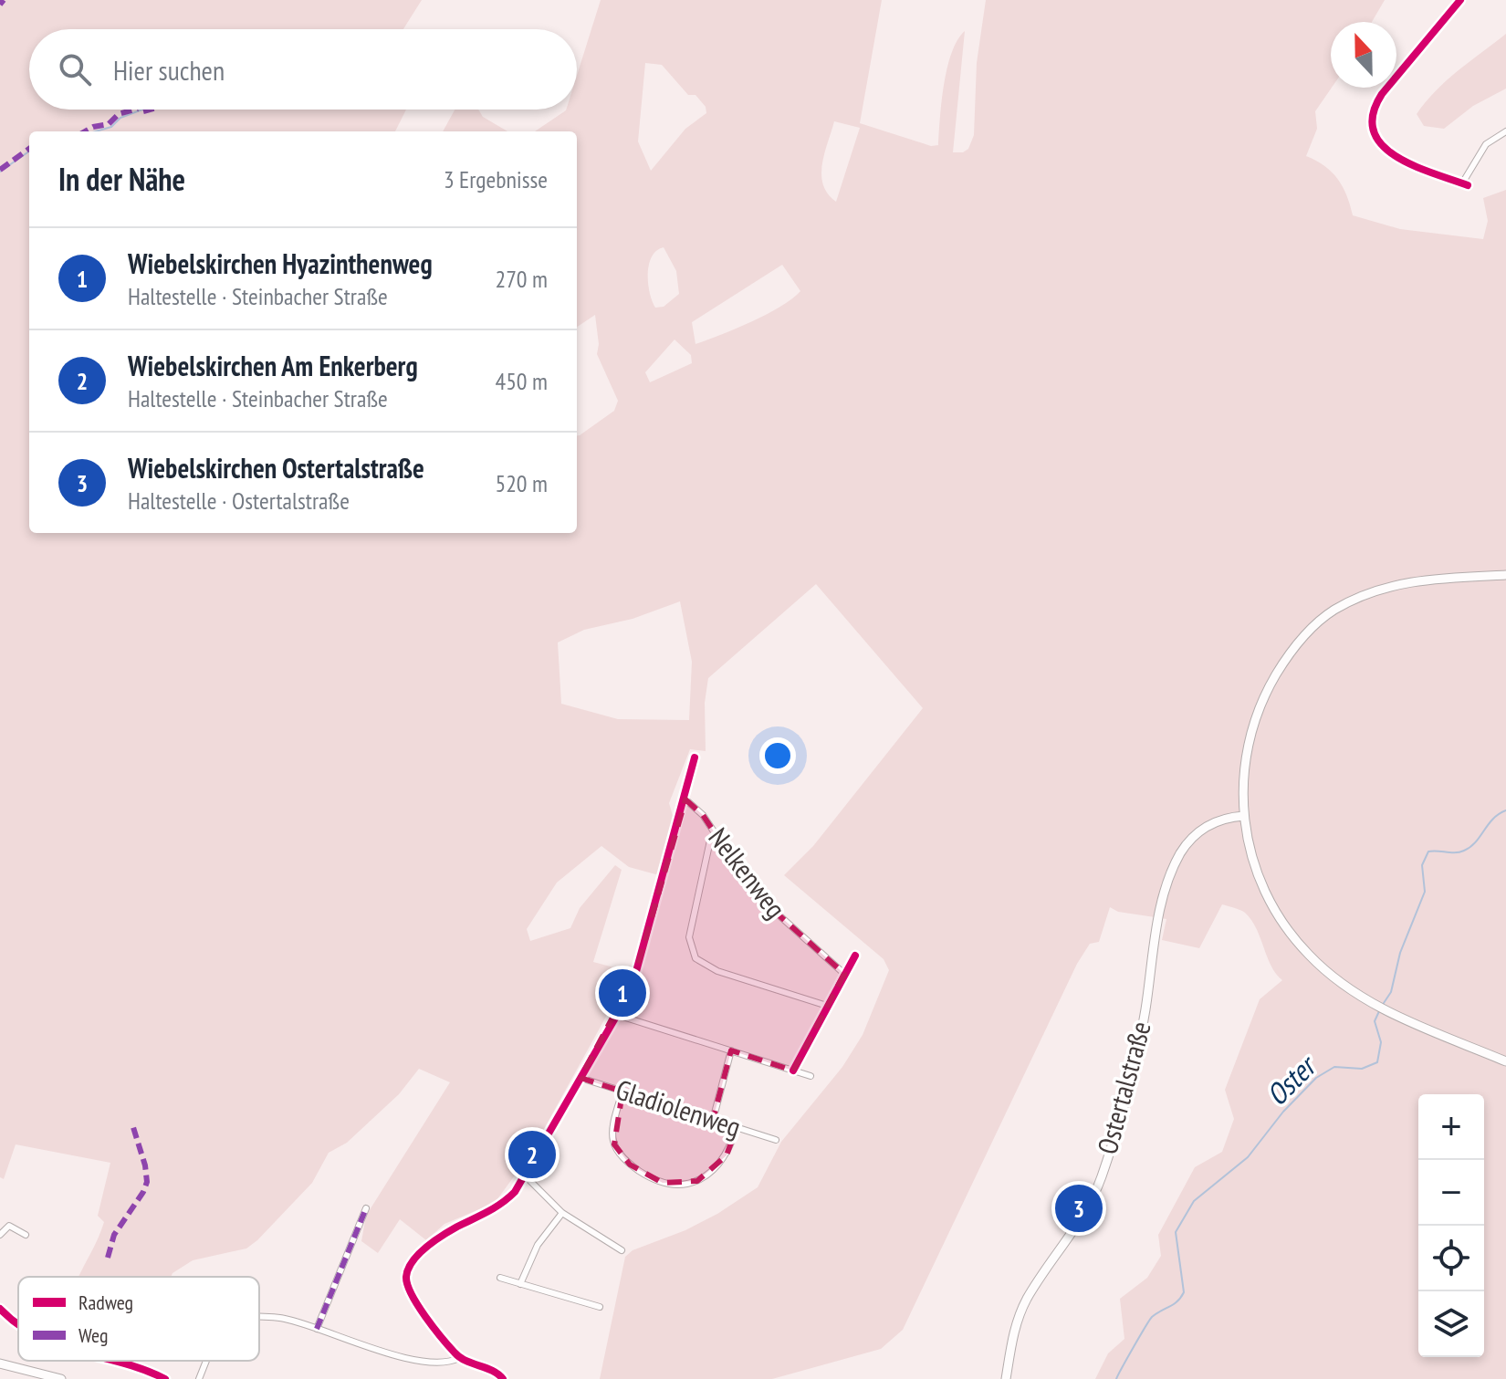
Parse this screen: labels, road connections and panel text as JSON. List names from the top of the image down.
{
  "streets": {
    "main road": ["Ostertalstraße"],
    "street": ["Nelkenweg", "Gladiolenweg"]
  },
  "water": ["Oster"],
  "legend": ["Radweg", "Weg"],
  "north": "top",
  "page": {
    "search": "Hier suchen",
    "heading": ["In der Nähe", "3 Ergebnisse"],
    "list": [
      {
        "mark": "1",
        "name": "Wiebelskirchen Hyazinthenweg",
        "note": "Haltestelle · Steinbacher Straße",
        "value": "270 m"
      },
      {
        "mark": "2",
        "name": "Wiebelskirchen Am Enkerberg",
        "note": "Haltestelle · Steinbacher Straße",
        "value": "450 m"
      },
      {
        "mark": "3",
        "name": "Wiebelskirchen Ostertalstraße",
        "note": "Haltestelle · Ostertalstraße",
        "value": "520 m"
      }
    ],
    "pins": ["1", "2", "3"],
    "map_buttons": ["+", "−"]
  }
}
